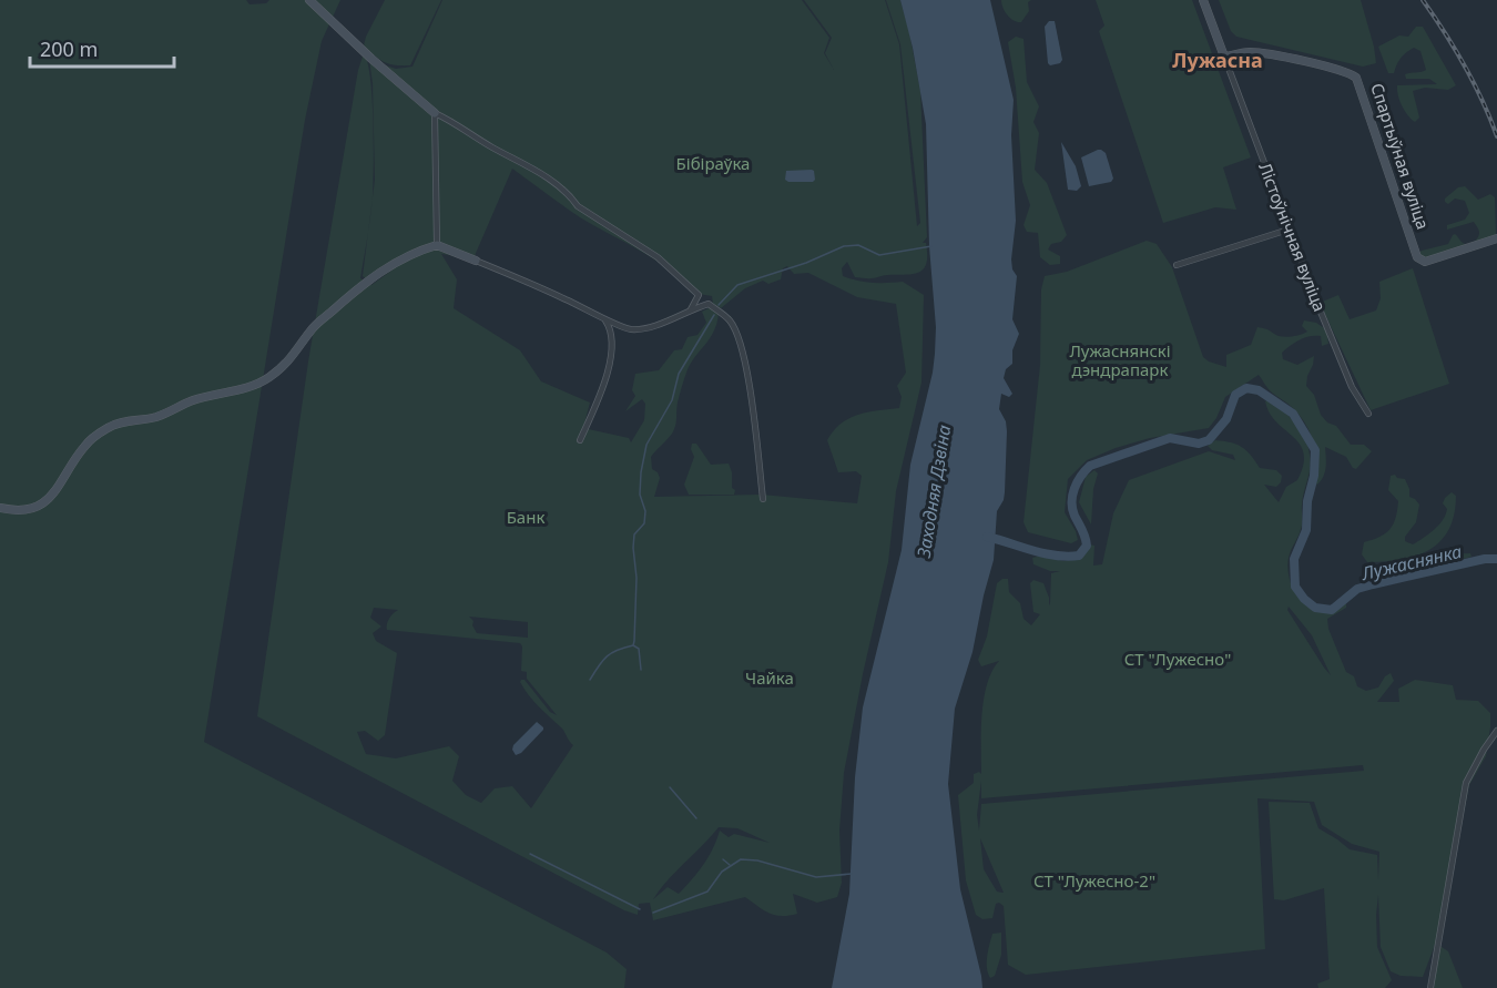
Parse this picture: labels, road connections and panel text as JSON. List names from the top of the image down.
{
  "streets": {
    "street": ["Спартыўная вуліца", "Лістоўнічная вуліца"]
  },
  "crossings": [
    ["Спартыўная вуліца", "Лістоўнічная вуліца"]
  ],
  "districts": ["Лужасна"],
  "water": ["Заходняя Дзвіна", "Лужаснянка"],
  "parks": [
    "Бібіраўка",
    "Лужаснянскі дэндрапарк",
    "Банк",
    "СТ \"Лужесно\"",
    "Чайка",
    "СТ \"Лужесно-2\""
  ],
  "scale_bar": "200 m"
}
